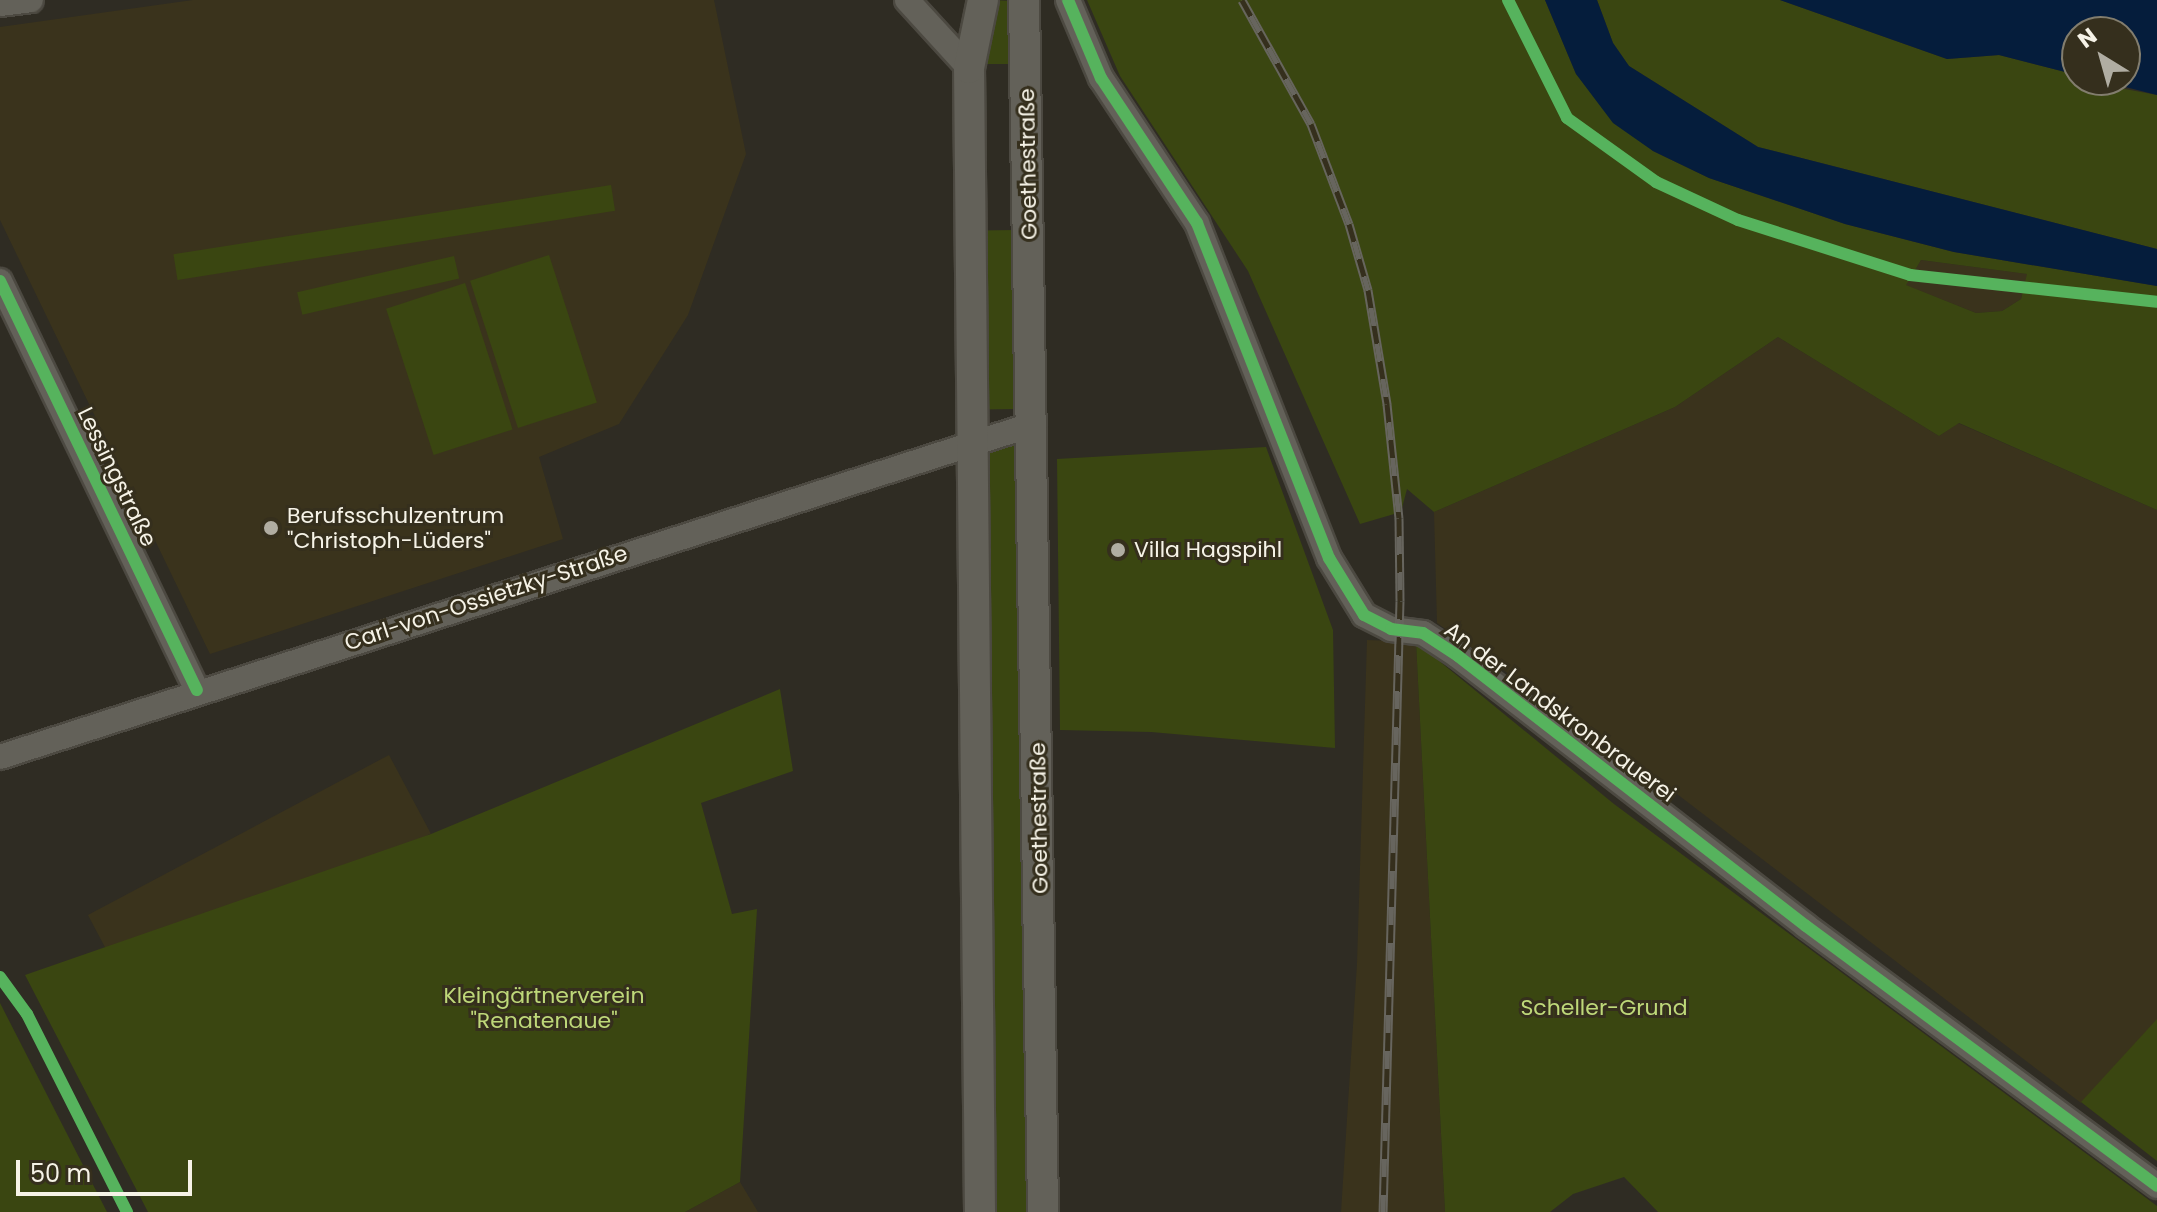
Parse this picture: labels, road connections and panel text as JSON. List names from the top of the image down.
{
  "streets": {
    "street": [
      "Goethestraße",
      "Lessingstraße",
      "Carl-von-Ossietzky-Straße",
      "An der Landskronbrauerei"
    ]
  },
  "crossings": [
    ["Lessingstraße", "Carl-von-Ossietzky-Straße"]
  ],
  "parks": ["Kleingärtnerverein \"Renatenaue\"", "Scheller-Grund"],
  "places": ["Berufsschulzentrum \"Christoph-Lüders\"", "Villa Hagspihl"],
  "scale_bar": "50 m",
  "north": "top left"
}
